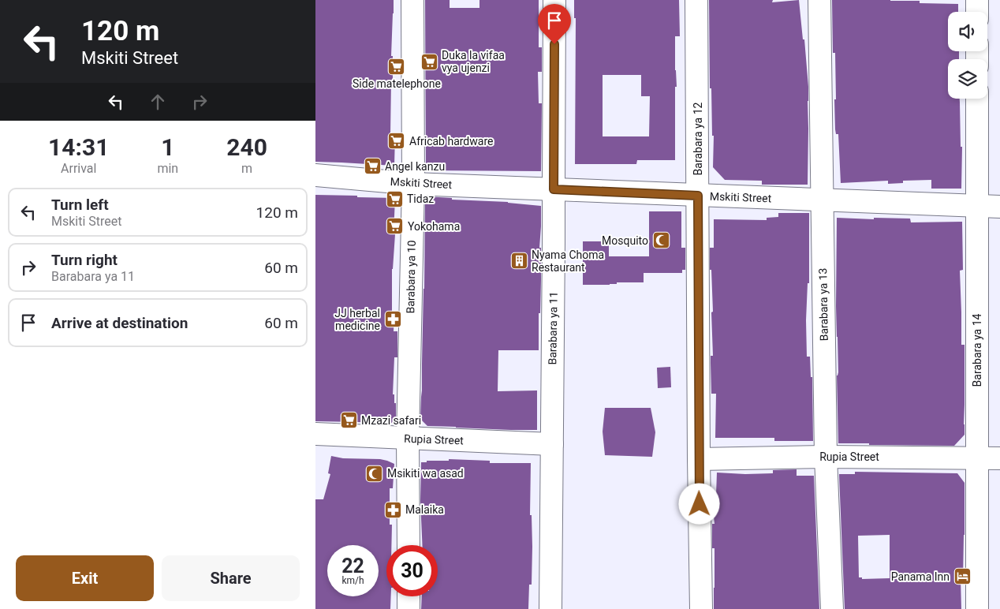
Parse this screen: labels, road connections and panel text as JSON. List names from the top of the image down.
{
  "streets": {
    "street": [
      "Barabara ya 12",
      "Mskiti Street",
      "Barabara ya 10",
      "Barabara ya 13",
      "Barabara ya 11",
      "Barabara ya 14",
      "Rupia Street"
    ]
  },
  "crossings": [
    ["Barabara ya 12", "Mskiti Street"],
    ["Barabara ya 12", "Rupia Street"],
    ["Mskiti Street", "Barabara ya 10"],
    ["Mskiti Street", "Barabara ya 13"],
    ["Mskiti Street", "Barabara ya 11"],
    ["Mskiti Street", "Barabara ya 14"],
    ["Barabara ya 10", "Rupia Street"],
    ["Barabara ya 13", "Rupia Street"],
    ["Barabara ya 11", "Rupia Street"],
    ["Barabara ya 14", "Rupia Street"]
  ],
  "places": {
    "supermarket": [
      "Duka la vifaa vya ujenzi",
      "Side matelephone",
      "Africab hardware",
      "Angel kanzu",
      "Tidaz",
      "Yokohama",
      "Mzazi safari"
    ],
    "mosque": ["Mosquito", "Msikiti wa asad"],
    "building": ["Nyama Choma Restaurant"],
    "pharmacy": ["JJ herbal medicine", "Malaika"],
    "hotel": ["Panama Inn"]
  },
  "page": {
    "turn": ["120 m", "Mskiti Street"],
    "eta": [
      "14:31",
      "Arrival",
      "1",
      "min",
      "240",
      "m"
    ],
    "list": [
      {
        "name": "Turn left",
        "note": "Mskiti Street",
        "value": "120 m"
      },
      {
        "name": "Turn right",
        "note": "Barabara ya 11",
        "value": "60 m"
      },
      {
        "name": "Arrive at destination",
        "value": "60 m"
      }
    ],
    "speed": "22 km/h",
    "limit": "30",
    "buttons": ["Exit", "Share"]
  }
}
